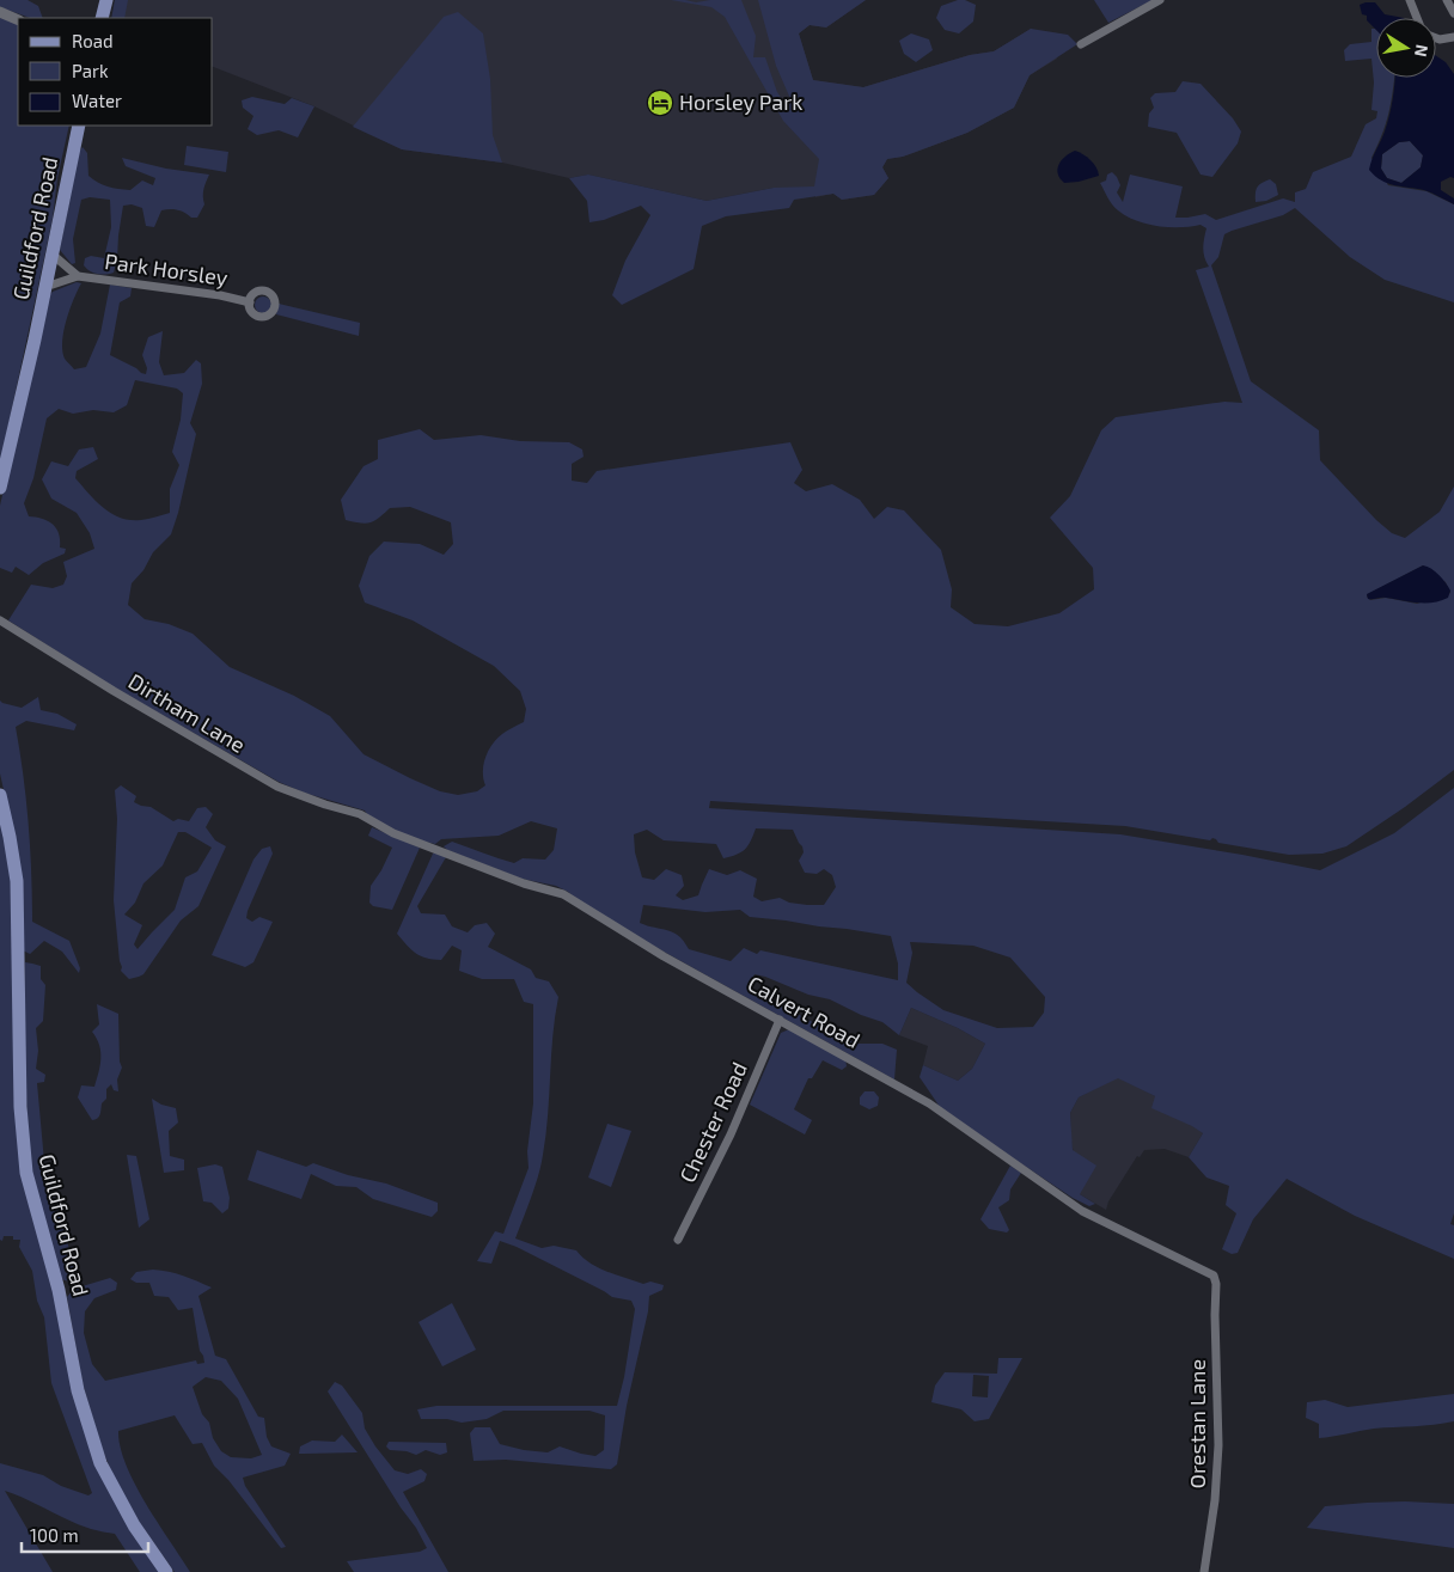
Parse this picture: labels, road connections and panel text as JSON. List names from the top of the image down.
{
  "streets": {
    "main road": ["Guildford Road"],
    "street": [
      "Park Horsley",
      "Dirtham Lane",
      "Calvert Road",
      "Chester Road",
      "Orestan Lane"
    ]
  },
  "crossings": [
    ["Guildford Road", "Park Horsley"],
    ["Dirtham Lane", "Calvert Road"],
    ["Calvert Road", "Chester Road"],
    ["Calvert Road", "Orestan Lane"]
  ],
  "places": {
    "hotel": ["Horsley Park"]
  },
  "legend": ["Road", "Park", "Water"],
  "scale_bar": "100 m",
  "north": "right"
}
